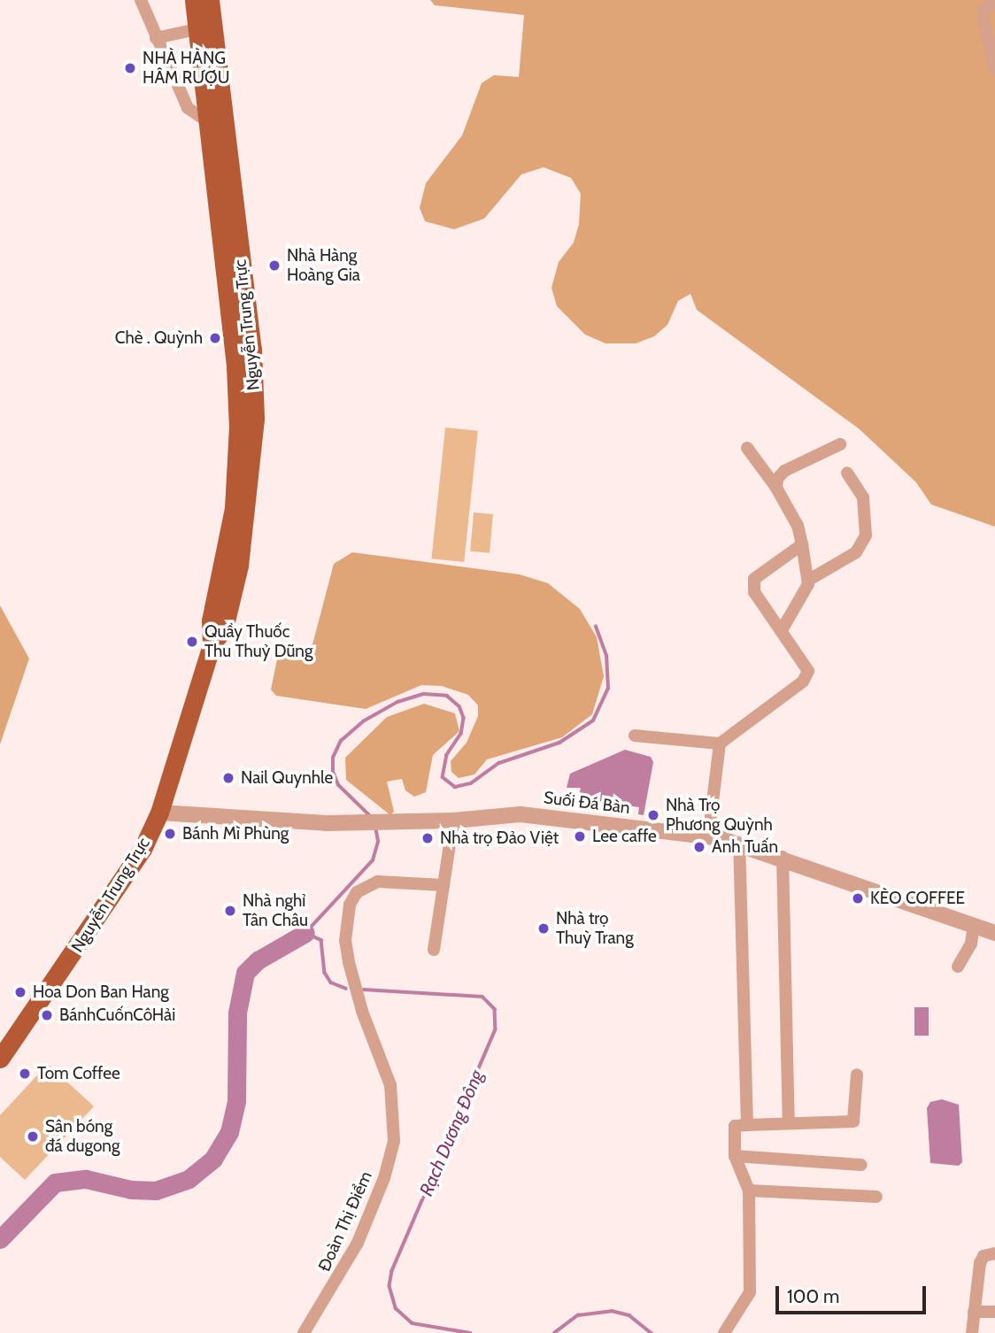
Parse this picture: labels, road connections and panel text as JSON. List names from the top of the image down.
{
  "streets": {
    "main road": ["Nguyễn Trung Trực"],
    "street": ["Suối Đá Bàn", "Đoàn Thị Điểm"]
  },
  "crossings": [
    ["Nguyễn Trung Trực", "Suối Đá Bàn"]
  ],
  "water": ["Rạch Dương Đông"],
  "places": [
    "NHÀ HÀNG HÂM RƯỢU",
    "Nhà Hàng Hoàng Gia",
    "Chè . Quỳnh",
    "Quầy Thuốc Thu Thuỷ Dũng",
    "Nail Quynhle",
    "Nhà Trọ Phương Quỳnh",
    "Bánh Mì Phùng",
    "Lee caffe",
    "Nhà trọ Đảo Việt",
    "Anh Tuấn",
    "KÈO COFFEE",
    "Nhà nghỉ Tân Châu",
    "Nhà trọ Thuỳ Trang",
    "Hoa Don Ban Hang",
    "BánhCuốnCôHải",
    "Tom Coffee",
    "Sân bóng đá dugong"
  ],
  "scale_bar": "100 m"
}
